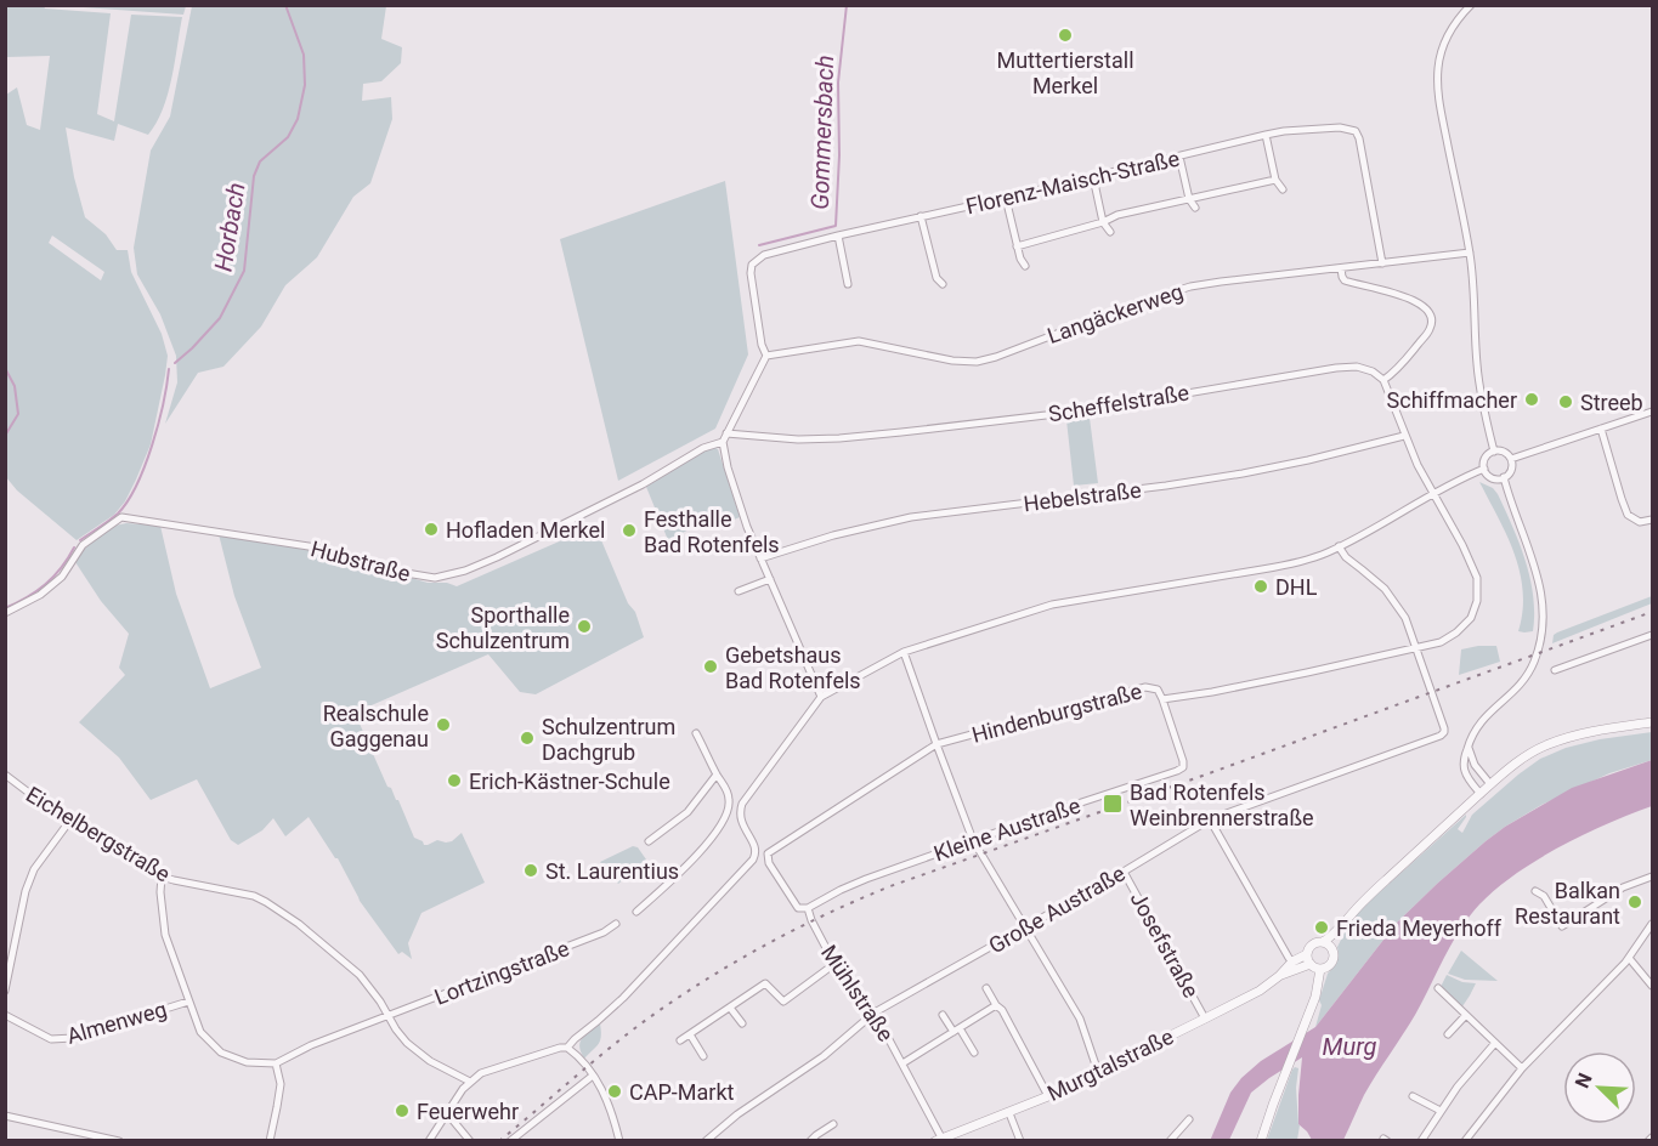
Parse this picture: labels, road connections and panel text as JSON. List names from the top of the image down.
{
  "streets": {
    "street": [
      "Florenz-Maisch-Straße",
      "Langäckerweg",
      "Scheffelstraße",
      "Hebelstraße",
      "Hubstraße",
      "Hindenburgstraße",
      "Kleine Austraße",
      "Eichelbergstraße",
      "Große Austraße",
      "Josefstraße",
      "Lortzingstraße",
      "Mühlstraße",
      "Almenweg",
      "Murgtalstraße"
    ]
  },
  "crossings": [
    ["Florenz-Maisch-Straße", "Langäckerweg"],
    ["Hindenburgstraße", "Kleine Austraße"],
    ["Hindenburgstraße", "Große Austraße"],
    ["Hindenburgstraße", "Mühlstraße"],
    ["Kleine Austraße", "Mühlstraße"],
    ["Eichelbergstraße", "Lortzingstraße"],
    ["Große Austraße", "Josefstraße"],
    ["Große Austraße", "Mühlstraße"],
    ["Josefstraße", "Murgtalstraße"],
    ["Mühlstraße", "Murgtalstraße"]
  ],
  "water": ["Gommersbach", "Horbach", "Murg"],
  "places": {
    "other": [
      "Muttertierstall Merkel",
      "Schiffmacher",
      "Streeb",
      "Hofladen Merkel",
      "Festhalle Bad Rotenfels",
      "DHL",
      "Sporthalle Schulzentrum",
      "Gebetshaus Bad Rotenfels",
      "Realschule Gaggenau",
      "Schulzentrum Dachgrub",
      "Erich-Kästner-Schule",
      "St. Laurentius",
      "Balkan Restaurant",
      "Frieda Meyerhoff",
      "CAP-Markt",
      "Feuerwehr"
    ],
    "transit": ["Bad Rotenfels Weinbrennerstraße"]
  },
  "north": "top left"
}
